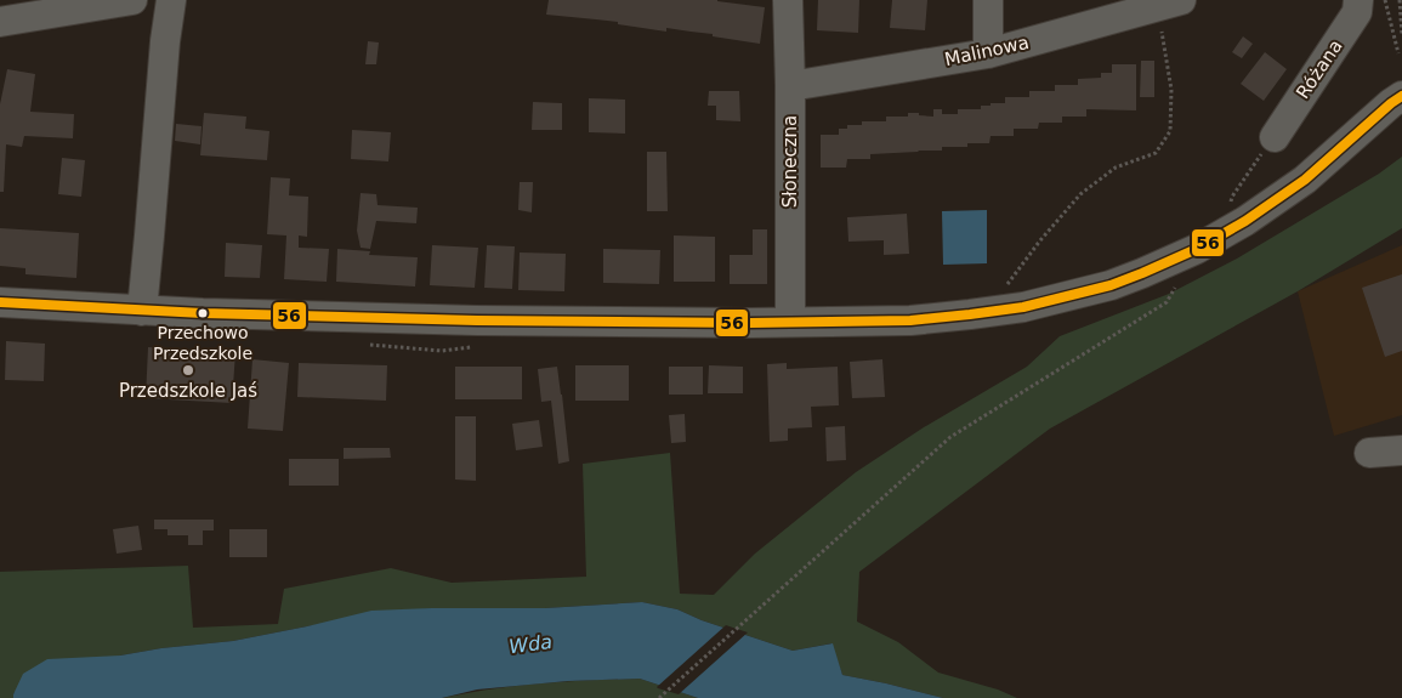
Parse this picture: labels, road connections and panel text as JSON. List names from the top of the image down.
{
  "streets": {
    "street": ["Malinowa", "Różana", "Słoneczna"]
  },
  "crossings": [
    ["Malinowa", "Słoneczna"]
  ],
  "water": ["Wda"],
  "places": ["Przechowo Przedszkole", "Przedszkole Jaś"],
  "lines": ["transit line 56"]
}
